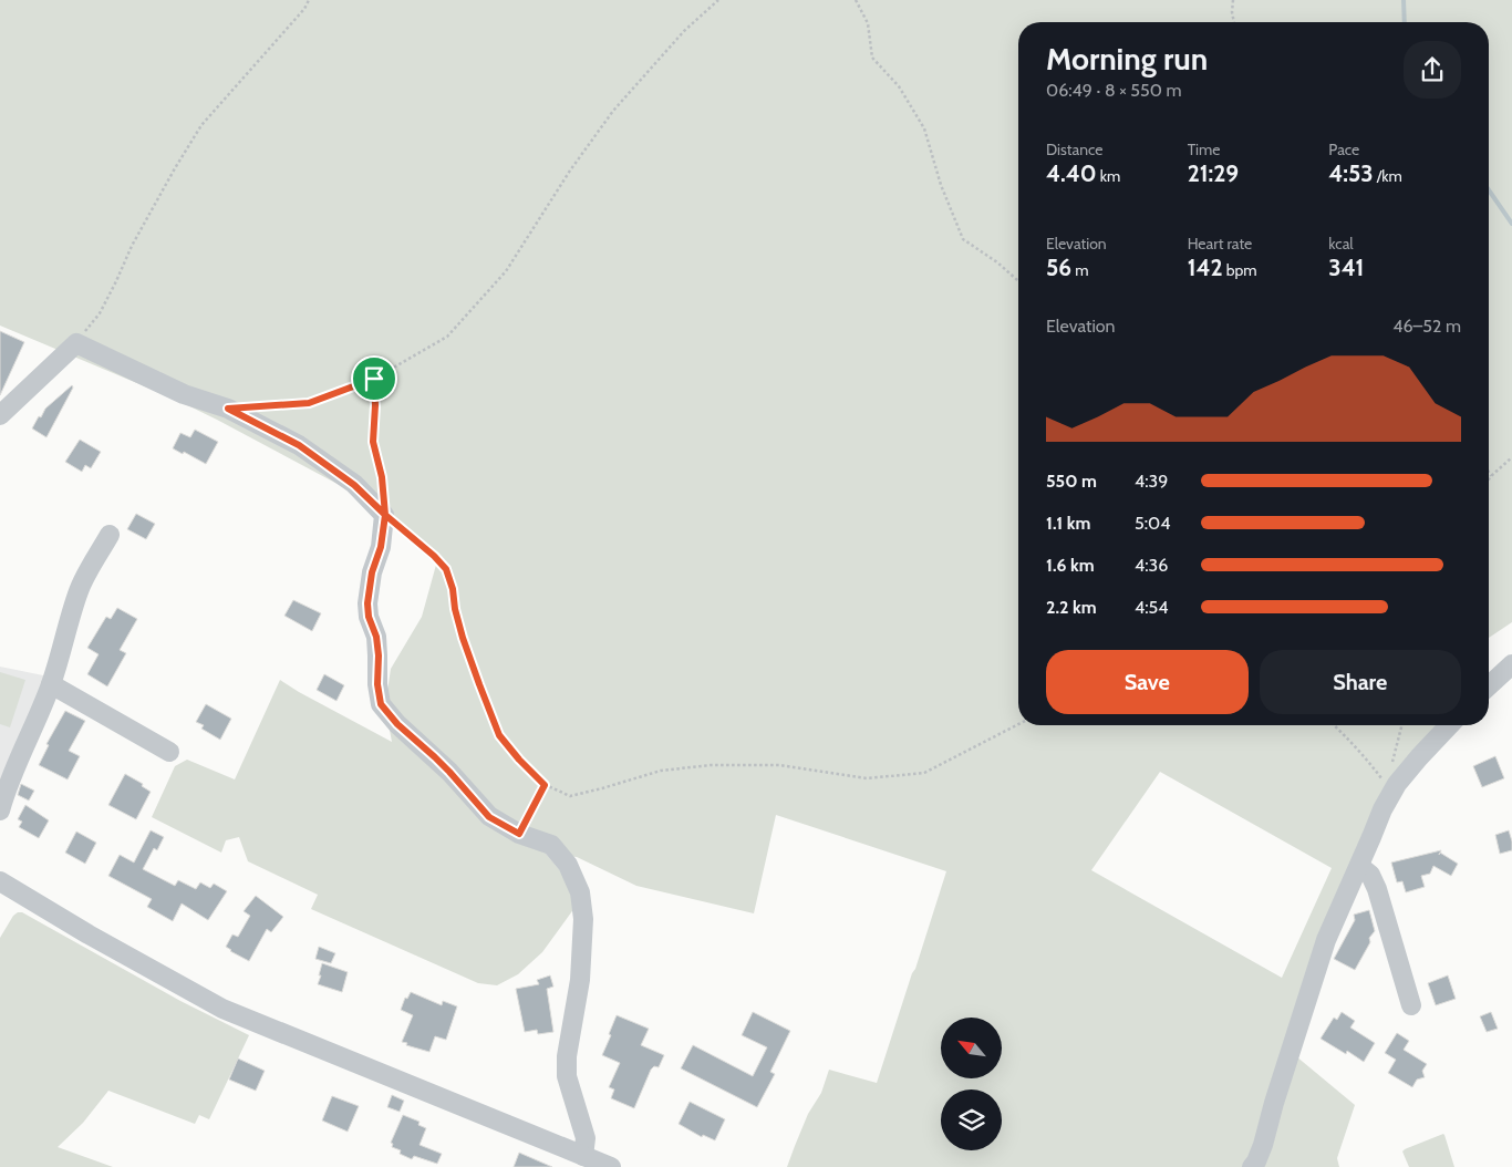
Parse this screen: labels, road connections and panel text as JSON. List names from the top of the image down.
{
  "north": "top left",
  "page": {
    "heading": ["Morning run", "06:49 · 8 × 550 m"],
    "stats": [
      ["Distance", "4.40 km"],
      ["Time", "21:29"],
      ["Pace", "4:53 /km"],
      ["Elevation", "56 m"],
      ["Heart rate", "142 bpm"],
      ["kcal", "341"]
    ],
    "chart": ["Elevation", "46–52 m"],
    "list": [
      {
        "name": "550 m",
        "note": "4:39"
      },
      {
        "name": "1.1 km",
        "note": "5:04"
      },
      {
        "name": "1.6 km",
        "note": "4:36"
      },
      {
        "name": "2.2 km",
        "note": "4:54"
      }
    ],
    "buttons": ["Save", "Share"]
  }
}
